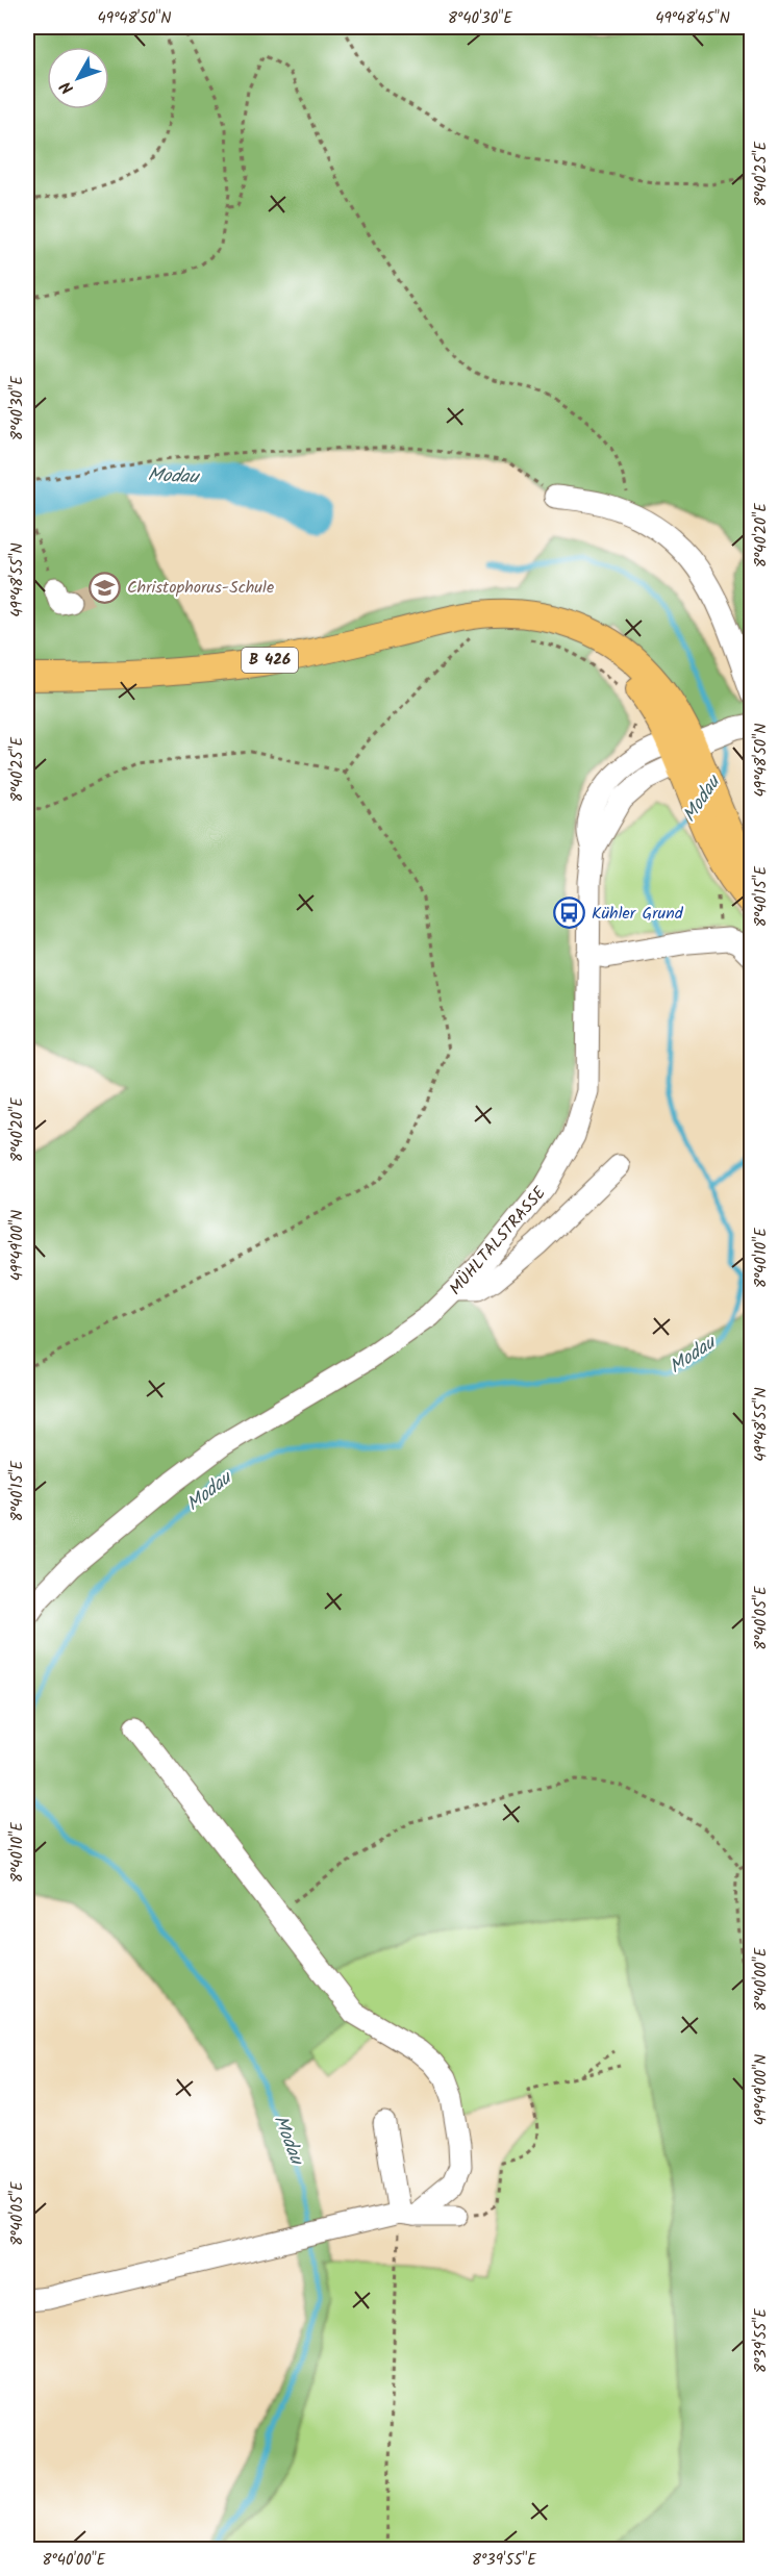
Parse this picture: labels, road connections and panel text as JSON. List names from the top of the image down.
{
  "streets": {
    "main road": ["B 426"],
    "street": ["MÜHLTALSTRASSE"]
  },
  "crossings": [
    ["B 426", "MÜHLTALSTRASSE"]
  ],
  "water": ["Modau"],
  "places": {
    "school or university": ["Christophorus-Schule"],
    "bus stop": ["Kühler Grund"]
  },
  "north": "bottom left",
  "coordinates": [
    "49°48'50\"N",
    "8°40'30\"E",
    "49°48'45\"N",
    "8°40'25\"E",
    "8°40'20\"E",
    "49°48'55\"N",
    "8°40'15\"E",
    "49°49'00\"N",
    "8°40'10\"E",
    "8°40'05\"E",
    "8°40'00\"E",
    "8°39'55\"E"
  ]
}
